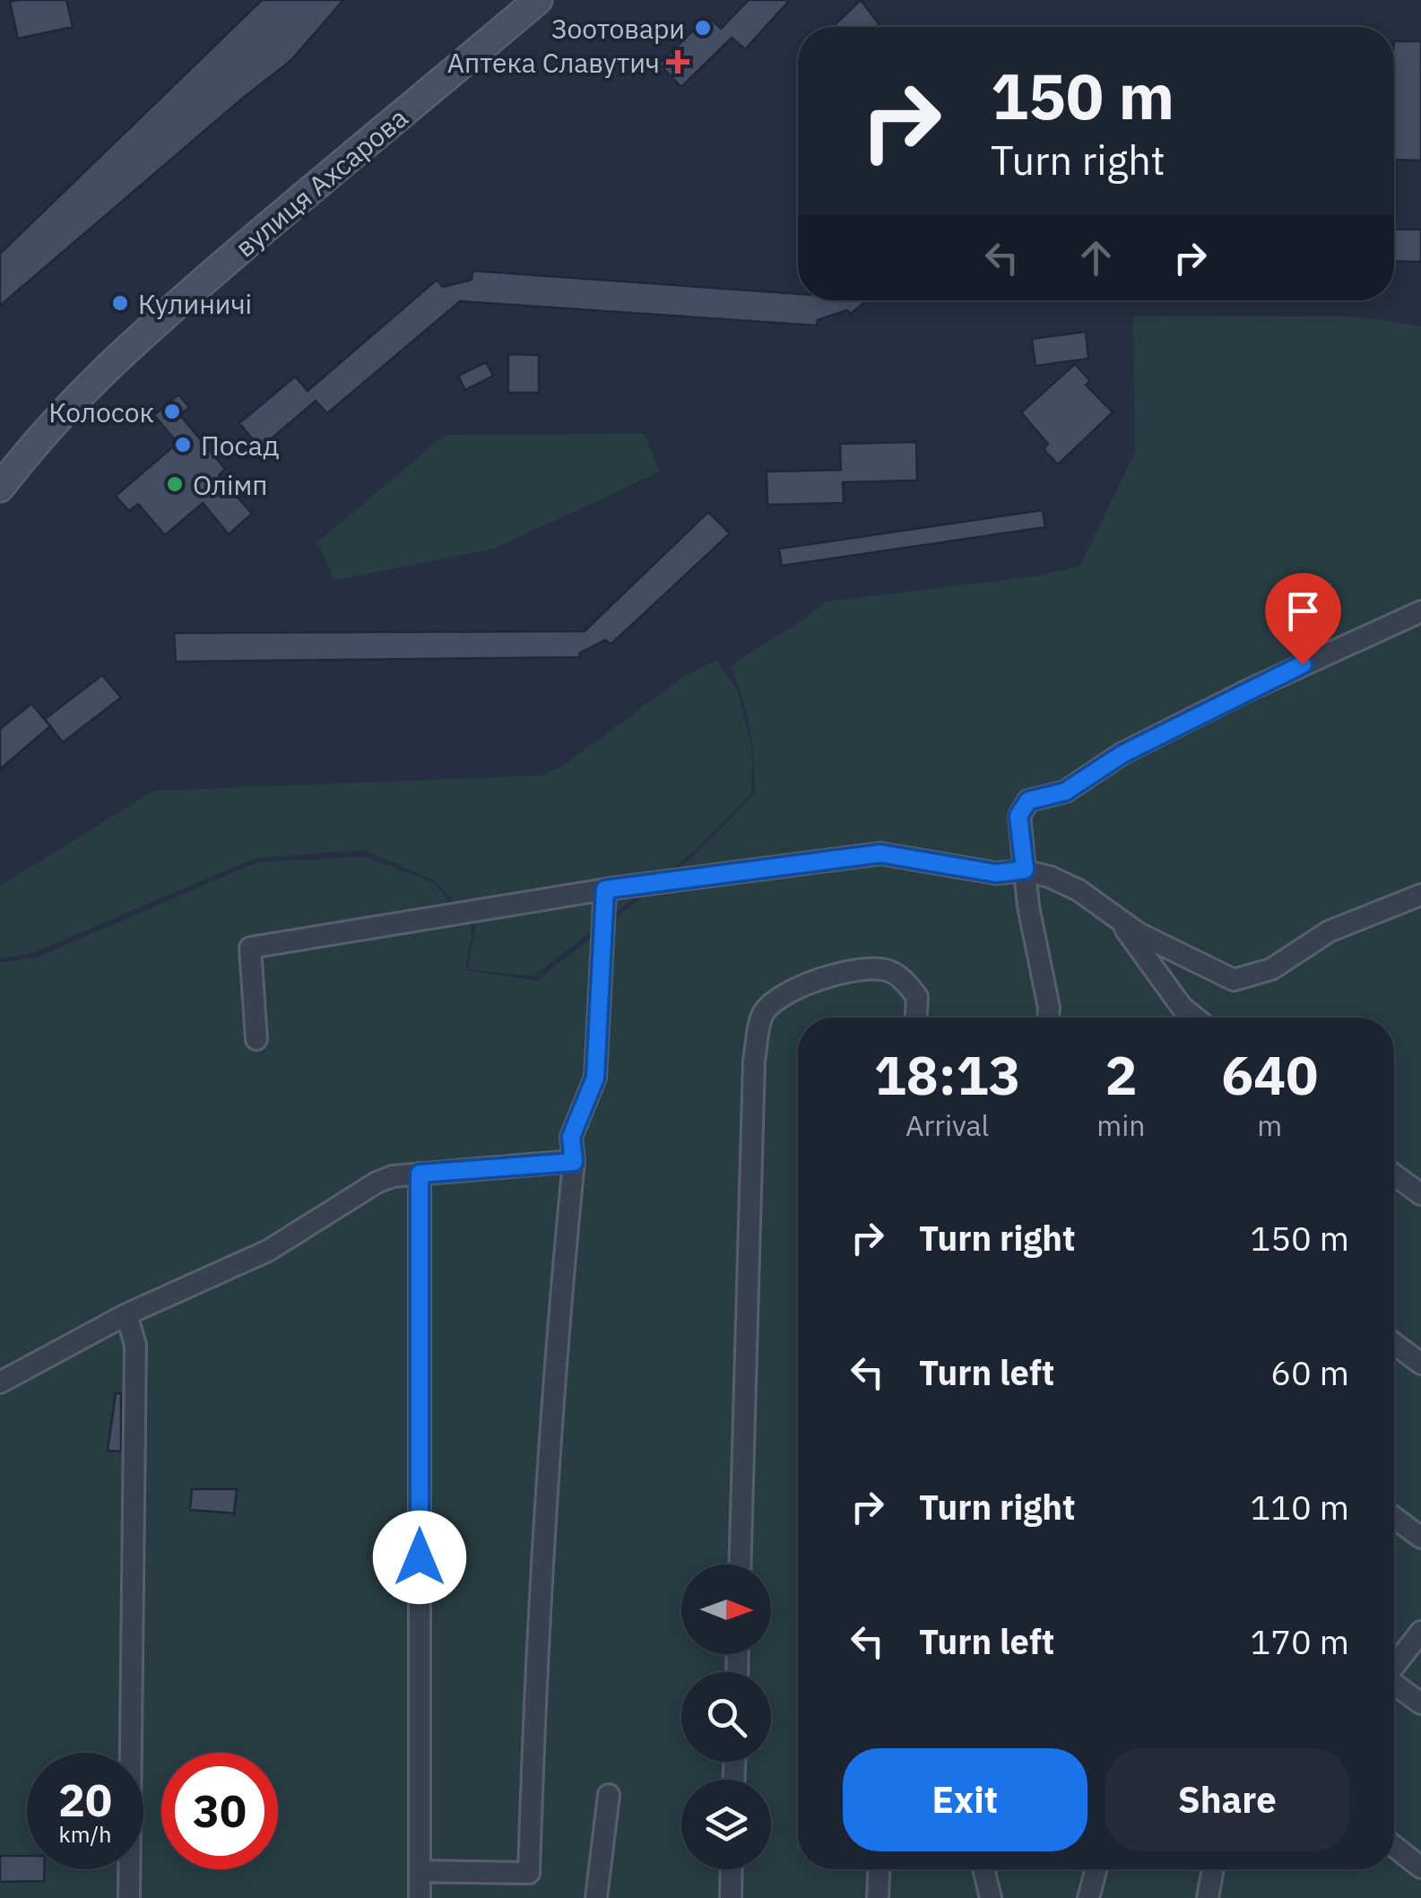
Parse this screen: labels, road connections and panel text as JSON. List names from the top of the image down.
{
  "streets": {
    "main road": ["вулиця Ахсарова"]
  },
  "places": {
    "other": [
      "Зоотовари",
      "Кулиничі",
      "Колосок",
      "Посад",
      "Олімп"
    ],
    "health": ["Аптека Славутич"]
  },
  "north": "right",
  "page": {
    "turn": ["150 m", "Turn right"],
    "eta": [
      "18:13",
      "Arrival",
      "2",
      "min",
      "640",
      "m"
    ],
    "list": [
      {
        "name": "Turn right",
        "value": "150 m"
      },
      {
        "name": "Turn left",
        "value": "60 m"
      },
      {
        "name": "Turn right",
        "value": "110 m"
      },
      {
        "name": "Turn left",
        "value": "170 m"
      }
    ],
    "buttons": ["Exit", "Share"],
    "speed": "20 km/h",
    "limit": "30"
  }
}
